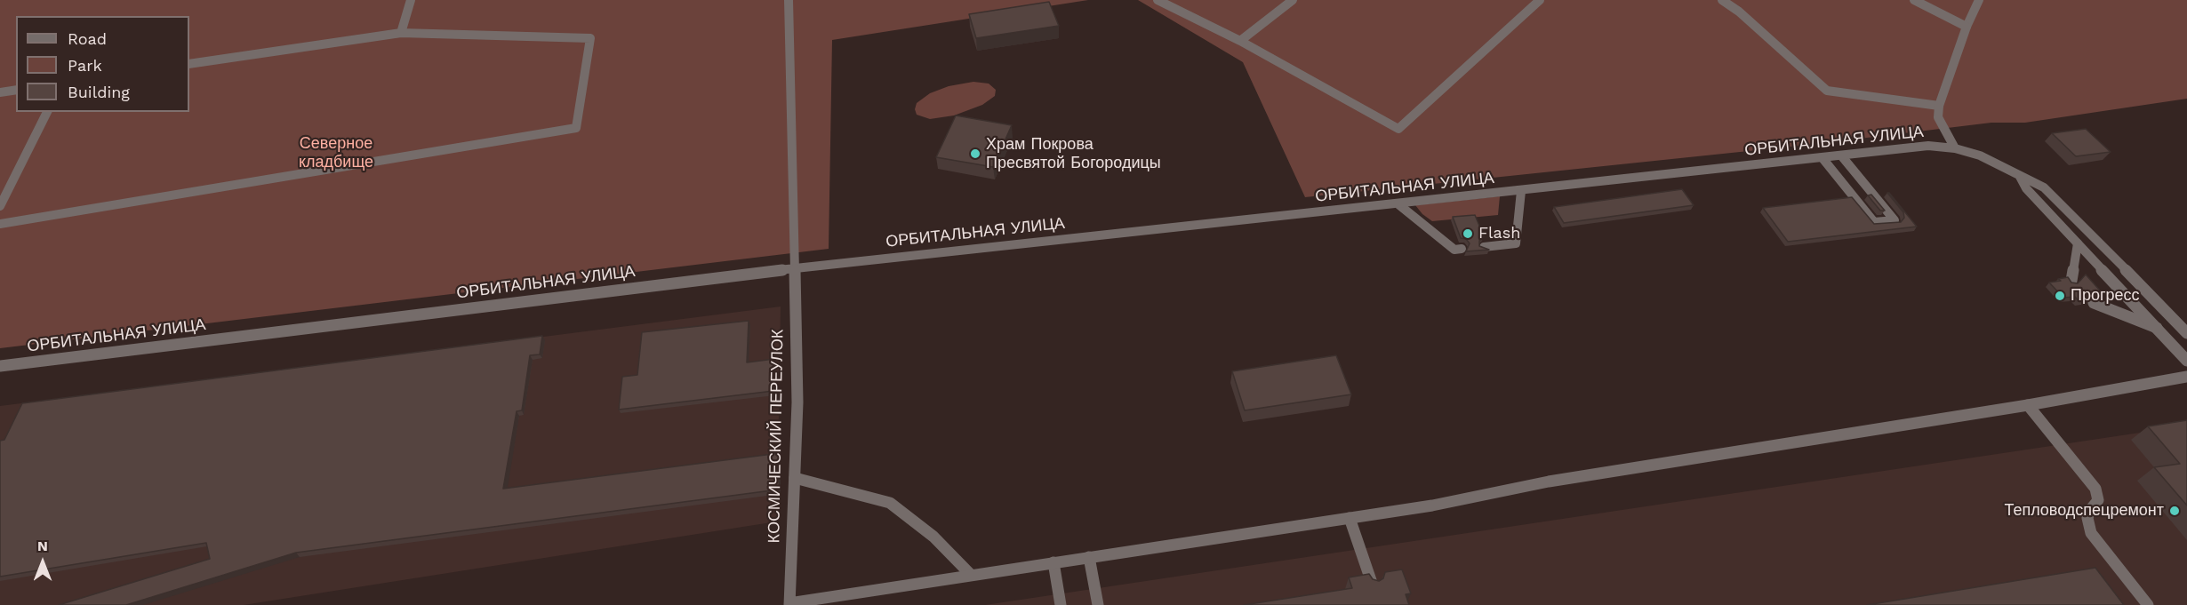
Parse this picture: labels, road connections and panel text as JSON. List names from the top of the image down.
{
  "streets": {
    "street": ["ОРБИТАЛЬНАЯ УЛИЦА", "КОСМИЧЕСКИЙ ПЕРЕУЛОК"]
  },
  "crossings": [
    ["ОРБИТАЛЬНАЯ УЛИЦА", "КОСМИЧЕСКИЙ ПЕРЕУЛОК"]
  ],
  "parks": ["Северное кладбище"],
  "places": [
    "Храм Покрова Пресвятой Богородицы",
    "Flash",
    "Прогресс",
    "Тепловодспецремонт"
  ],
  "legend": ["Road", "Park", "Building"],
  "north": "top"
}
